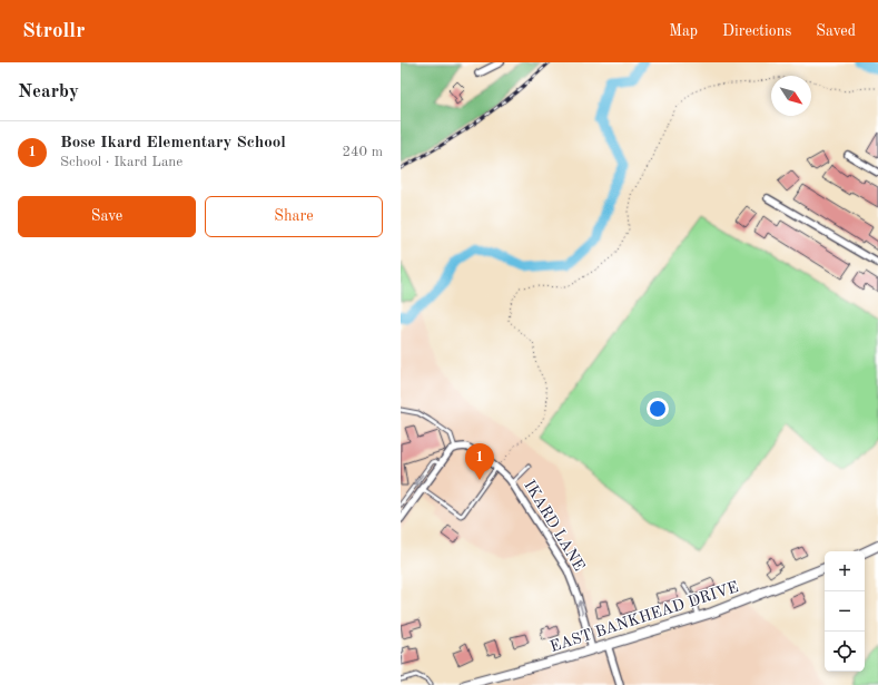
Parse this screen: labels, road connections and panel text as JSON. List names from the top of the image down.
{
  "streets": {
    "street": ["IKARD LANE", "EAST BANKHEAD DRIVE"]
  },
  "crossings": [
    ["IKARD LANE", "EAST BANKHEAD DRIVE"]
  ],
  "one_way": ["IKARD LANE"],
  "north": "bottom right",
  "page": {
    "header": "Strollr",
    "nav": ["Map", "Directions", "Saved"],
    "heading": "Nearby",
    "list": [
      {
        "mark": "1",
        "name": "Bose Ikard Elementary School",
        "note": "School · Ikard Lane",
        "value": "240 m"
      }
    ],
    "buttons": ["Save", "Share"],
    "pins": "1",
    "map_buttons": ["+", "−"]
  }
}
